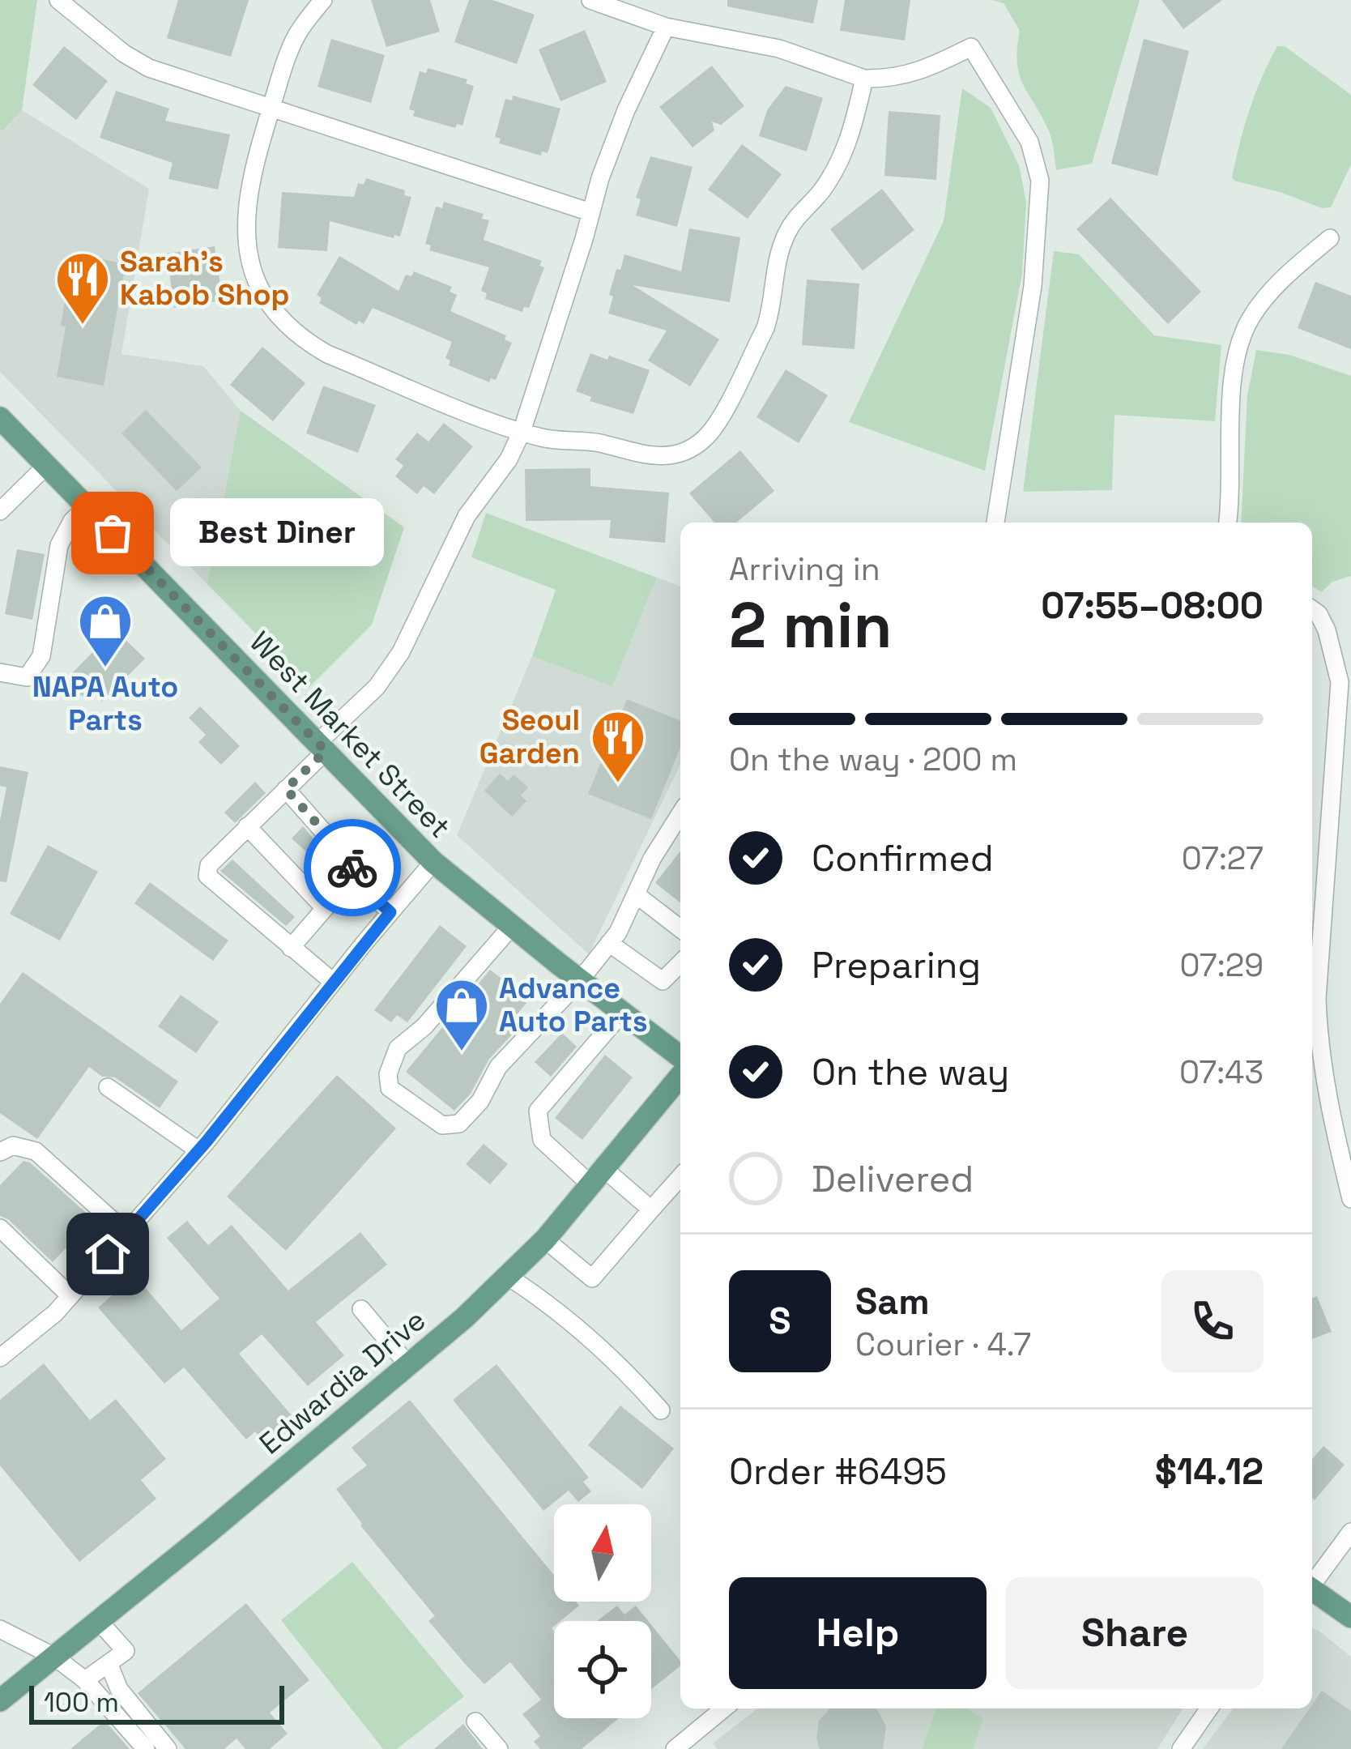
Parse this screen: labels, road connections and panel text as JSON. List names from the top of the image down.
{
  "streets": {
    "main road": ["West Market Street", "Edwardia Drive"]
  },
  "places": {
    "restaurant": ["Sarah's Kabob Shop", "Seoul Garden"],
    "other": ["Best Diner"],
    "shop": ["NAPA Auto Parts", "Advance Auto Parts"]
  },
  "scale_bar": "100 m",
  "north": "top",
  "page": {
    "bubble": "Best Diner",
    "heading": ["2 min", "Arriving in", "07:55–08:00"],
    "panel": [
      "Sam",
      "Courier · 4.7",
      "Order #6495",
      "$14.12"
    ],
    "bar": "On the way · 200 m",
    "list": [
      ["Confirmed", "07:27"],
      ["Preparing", "07:29"],
      ["On the way", "07:43"],
      "Delivered"
    ],
    "round": "S",
    "buttons": ["Help", "Share"],
    "scale": "100 m"
  }
}
